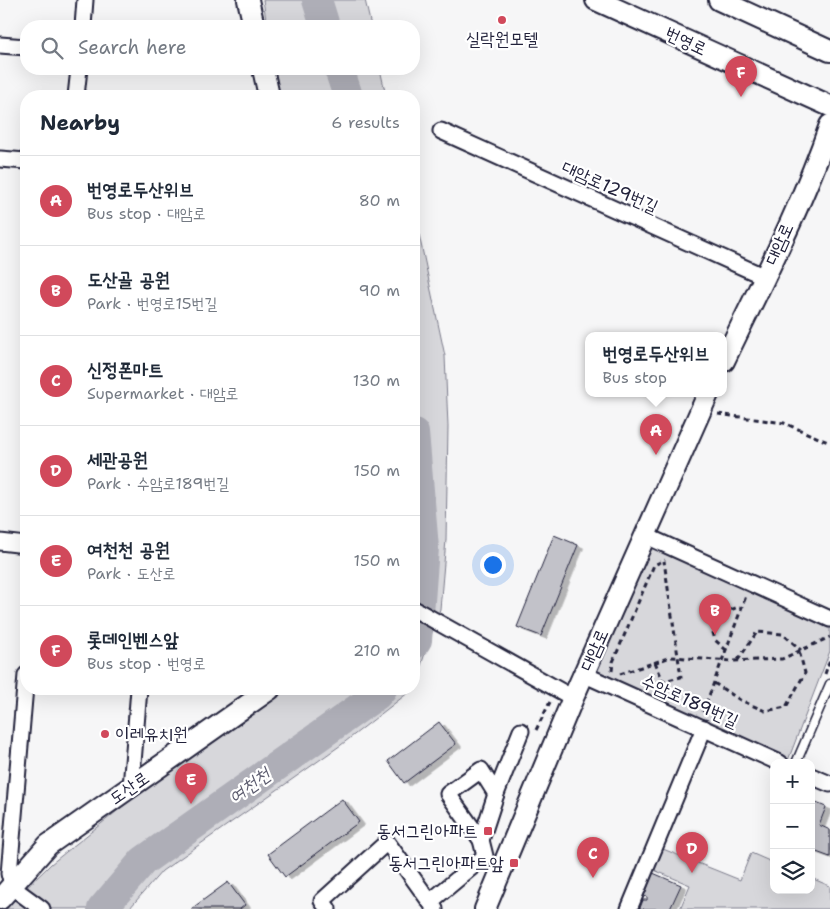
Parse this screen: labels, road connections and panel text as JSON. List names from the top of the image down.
{
  "streets": {
    "street": [
      "번영로",
      "대암로129번길",
      "대암로",
      "수암로189번길",
      "도산로"
    ]
  },
  "crossings": [
    ["대암로129번길", "대암로"],
    ["대암로", "수암로189번길"]
  ],
  "water": ["여천천"],
  "places": {
    "other": ["실락원모텔", "이레유치원"],
    "transit": ["동서그린아파트", "동서그린아파트앞"]
  },
  "page": {
    "search": "Search here",
    "pins": [
      "F",
      "A",
      "B",
      "E",
      "D",
      "C"
    ],
    "heading": ["Nearby", "6 results"],
    "list": [
      {
        "mark": "A",
        "name": "번영로두산위브",
        "note": "Bus stop · 대암로",
        "value": "80 m"
      },
      {
        "mark": "B",
        "name": "도산골 공원",
        "note": "Park · 번영로15번길",
        "value": "90 m"
      },
      {
        "mark": "C",
        "name": "신정폰마트",
        "note": "Supermarket · 대암로",
        "value": "130 m"
      },
      {
        "mark": "D",
        "name": "세관공원",
        "note": "Park · 수암로189번길",
        "value": "150 m"
      },
      {
        "mark": "E",
        "name": "여천천 공원",
        "note": "Park · 도산로",
        "value": "150 m"
      },
      {
        "mark": "F",
        "name": "롯데인벤스앞",
        "note": "Bus stop · 번영로",
        "value": "210 m"
      }
    ],
    "popup": ["번영로두산위브", "Bus stop"],
    "map_buttons": ["+", "−"]
  }
}
